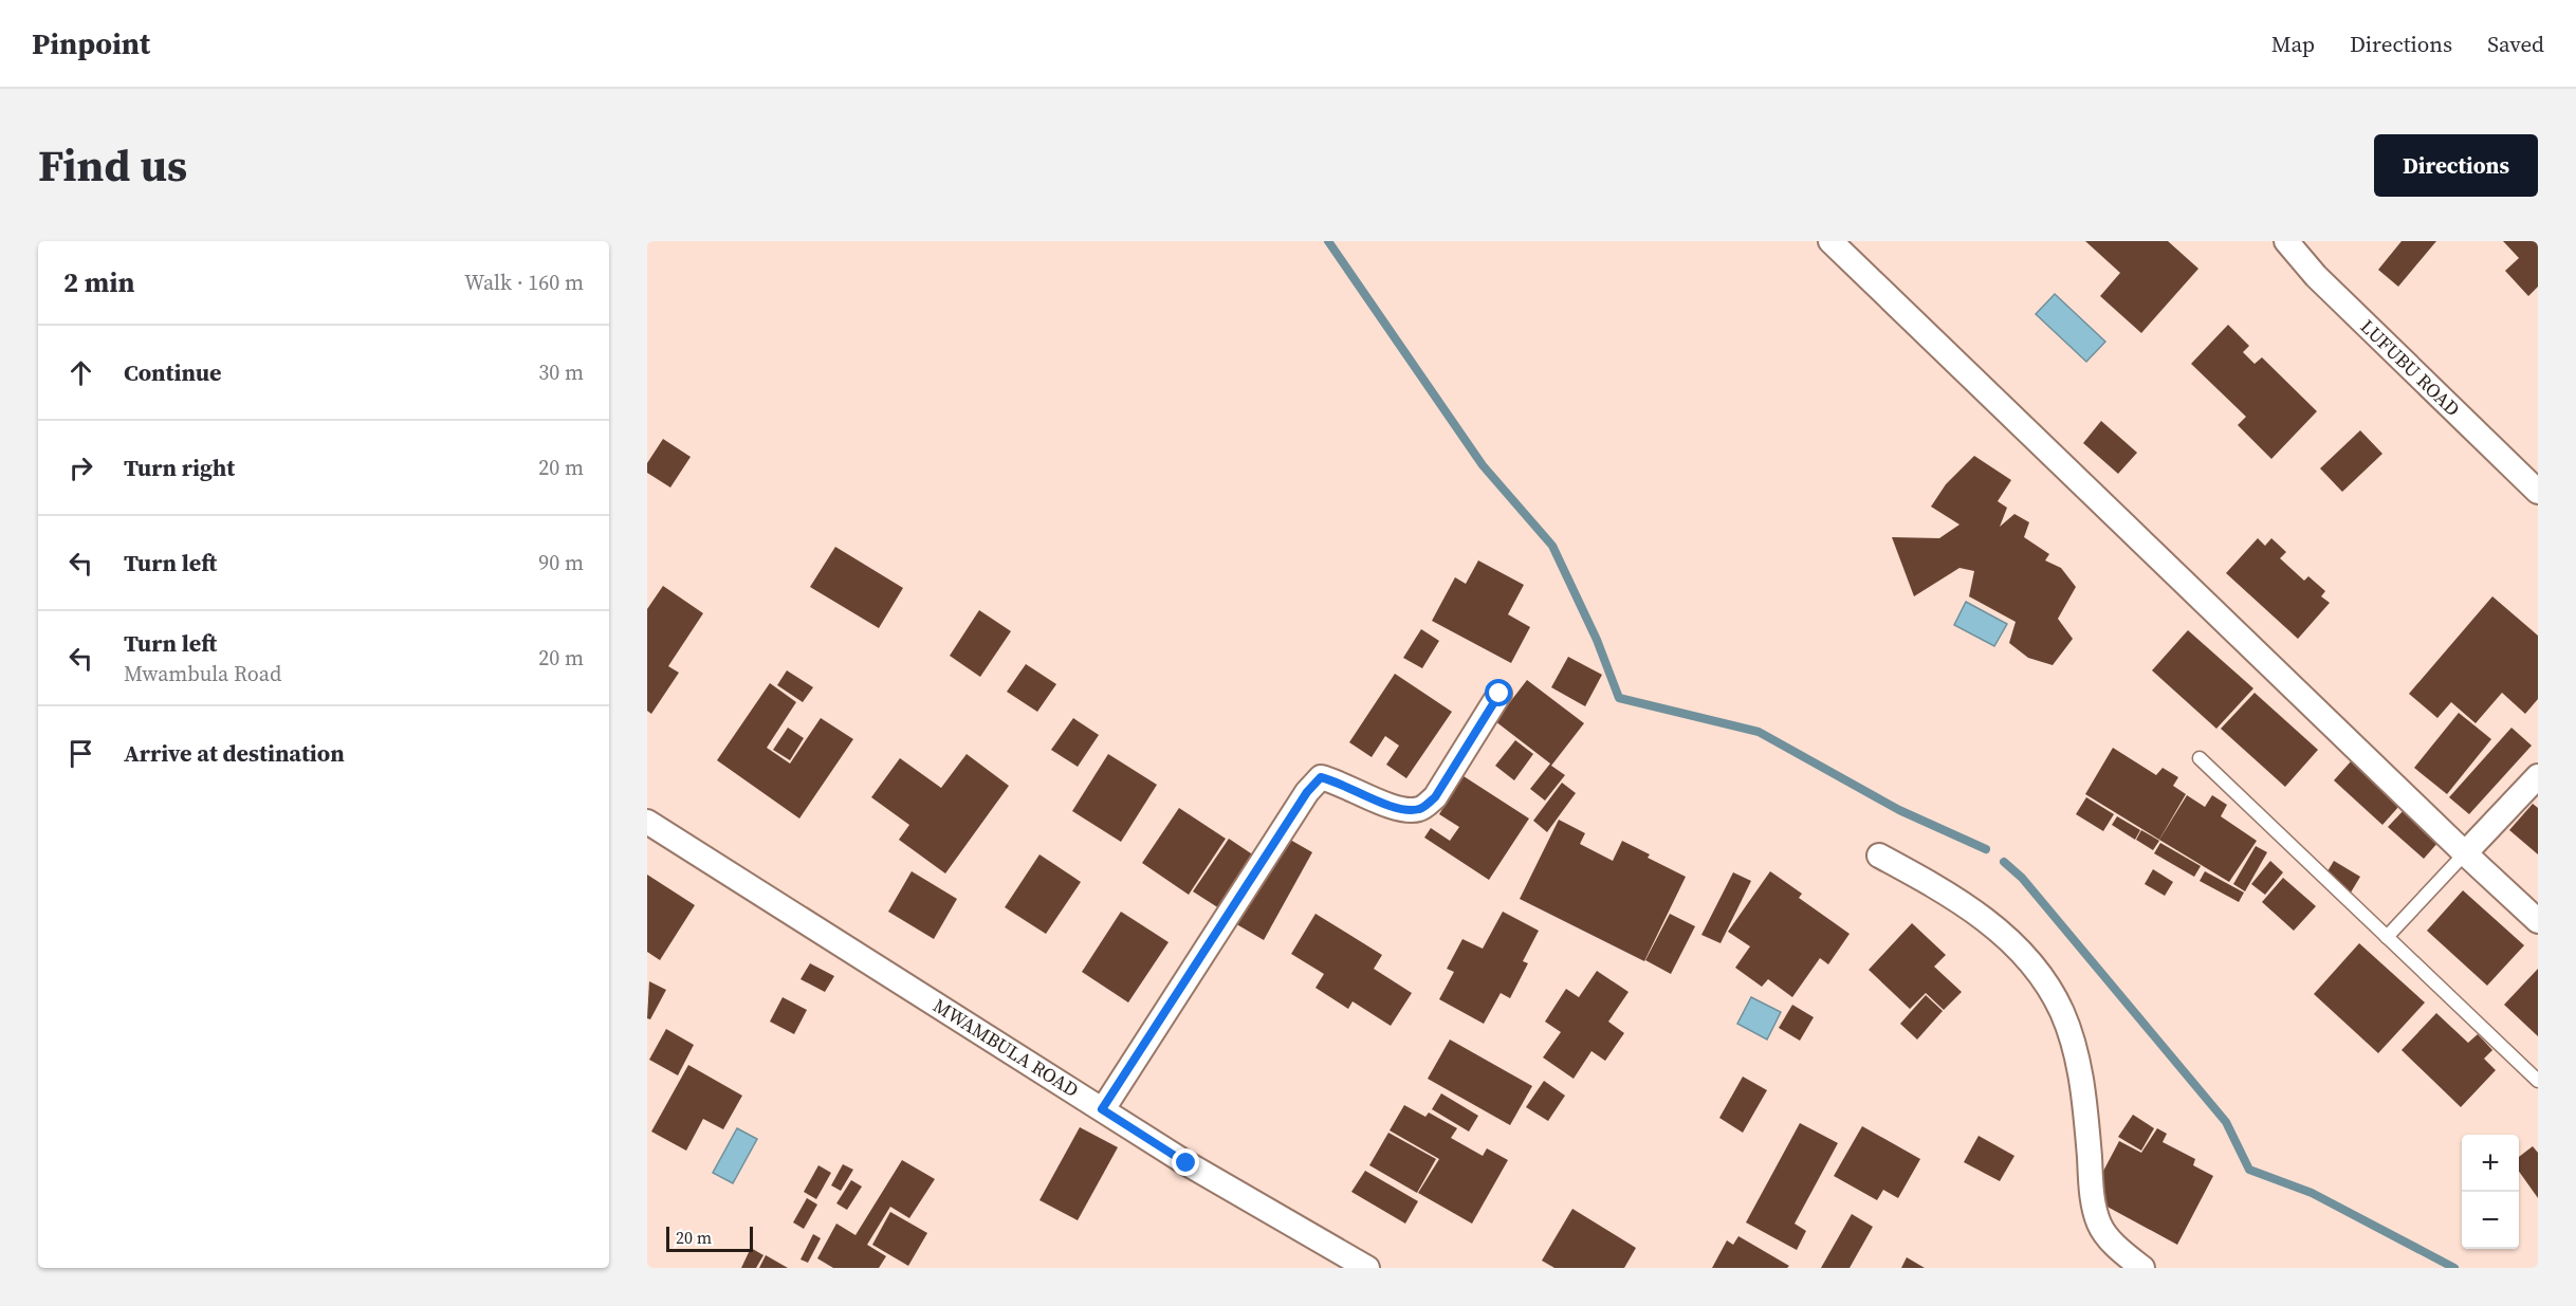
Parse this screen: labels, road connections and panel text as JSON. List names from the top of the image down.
{
  "streets": {
    "street": ["LUFUBU ROAD", "MWAMBULA ROAD"]
  },
  "scale_bar": "20 m",
  "page": {
    "header": "Pinpoint",
    "nav": ["Map", "Directions", "Saved"],
    "title": "Find us",
    "buttons": "Directions",
    "heading": ["2 min", "Walk · 160 m"],
    "list": [
      ["Continue", "30 m"],
      ["Turn right", "20 m"],
      ["Turn left", "90 m"],
      ["Turn left", "Mwambula Road", "20 m"],
      "Arrive at destination"
    ],
    "map_buttons": ["+", "−"],
    "scale": "20 m"
  }
}
